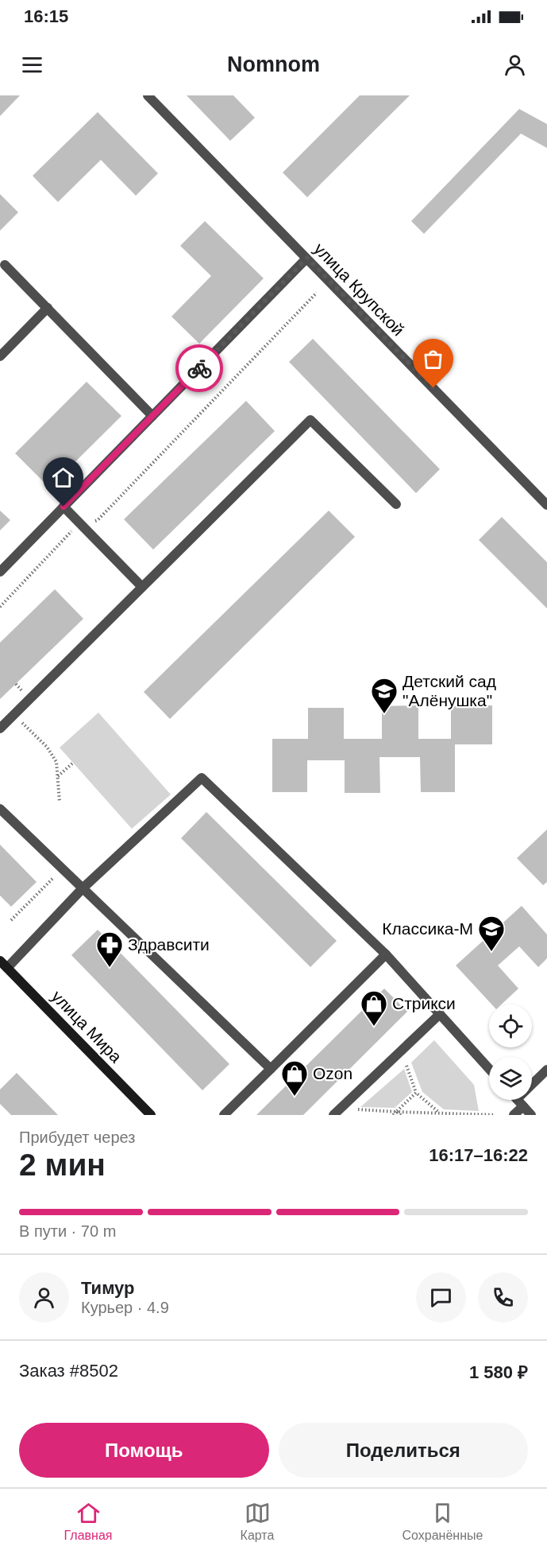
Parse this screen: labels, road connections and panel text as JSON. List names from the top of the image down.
{
  "streets": {
    "main road": ["улица Мира"],
    "street": ["улица Крупской"]
  },
  "places": {
    "school or university": ["Детский сад \"Алёнушка\"", "Классика-М"],
    "pharmacy": ["Здравсити"],
    "shop": ["Стрикси", "Ozon"]
  },
  "page": {
    "status": "16:15",
    "header": "Nomnom",
    "heading": ["2 мин", "Прибудет через", "16:17–16:22"],
    "panel": [
      "Тимур",
      "Курьер · 4.9",
      "Заказ #8502",
      "1 580 ₽"
    ],
    "bar": "В пути · 70 m",
    "buttons": ["Помощь", "Поделиться"],
    "tabs": ["Главная", "Карта", "Сохранённые"]
  }
}
